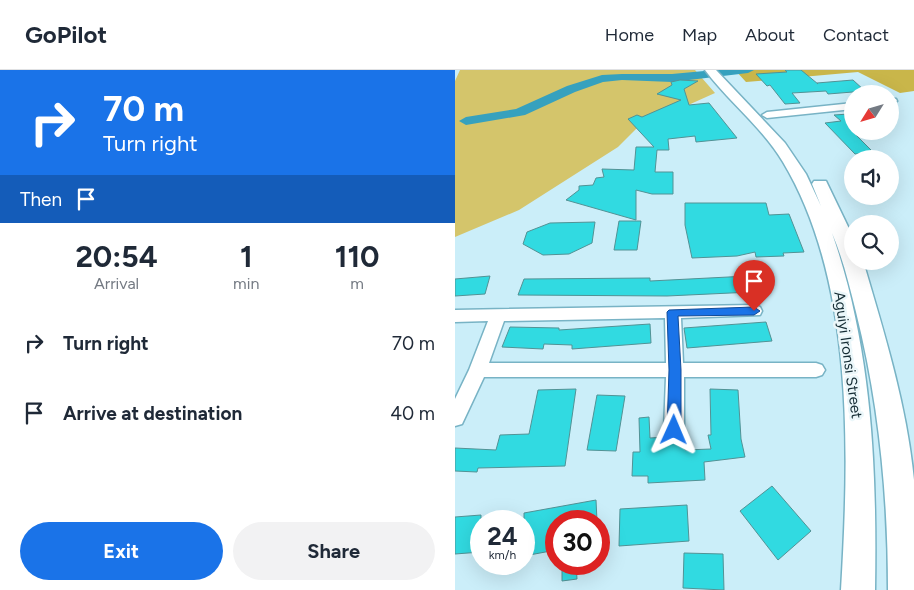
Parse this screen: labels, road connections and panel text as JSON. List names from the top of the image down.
{
  "streets": {
    "main road": ["Aguiyi Ironsi Street"]
  },
  "north": "bottom left",
  "page": {
    "header": "GoPilot",
    "nav": [
      "Home",
      "Map",
      "About",
      "Contact"
    ],
    "turn": ["70 m", "Turn right"],
    "then": "Then",
    "eta": [
      "20:54",
      "Arrival",
      "1",
      "min",
      "110",
      "m"
    ],
    "list": [
      {
        "name": "Turn right",
        "value": "70 m"
      },
      {
        "name": "Arrive at destination",
        "value": "40 m"
      }
    ],
    "speed": "24 km/h",
    "limit": "30",
    "buttons": ["Exit", "Share"]
  }
}
